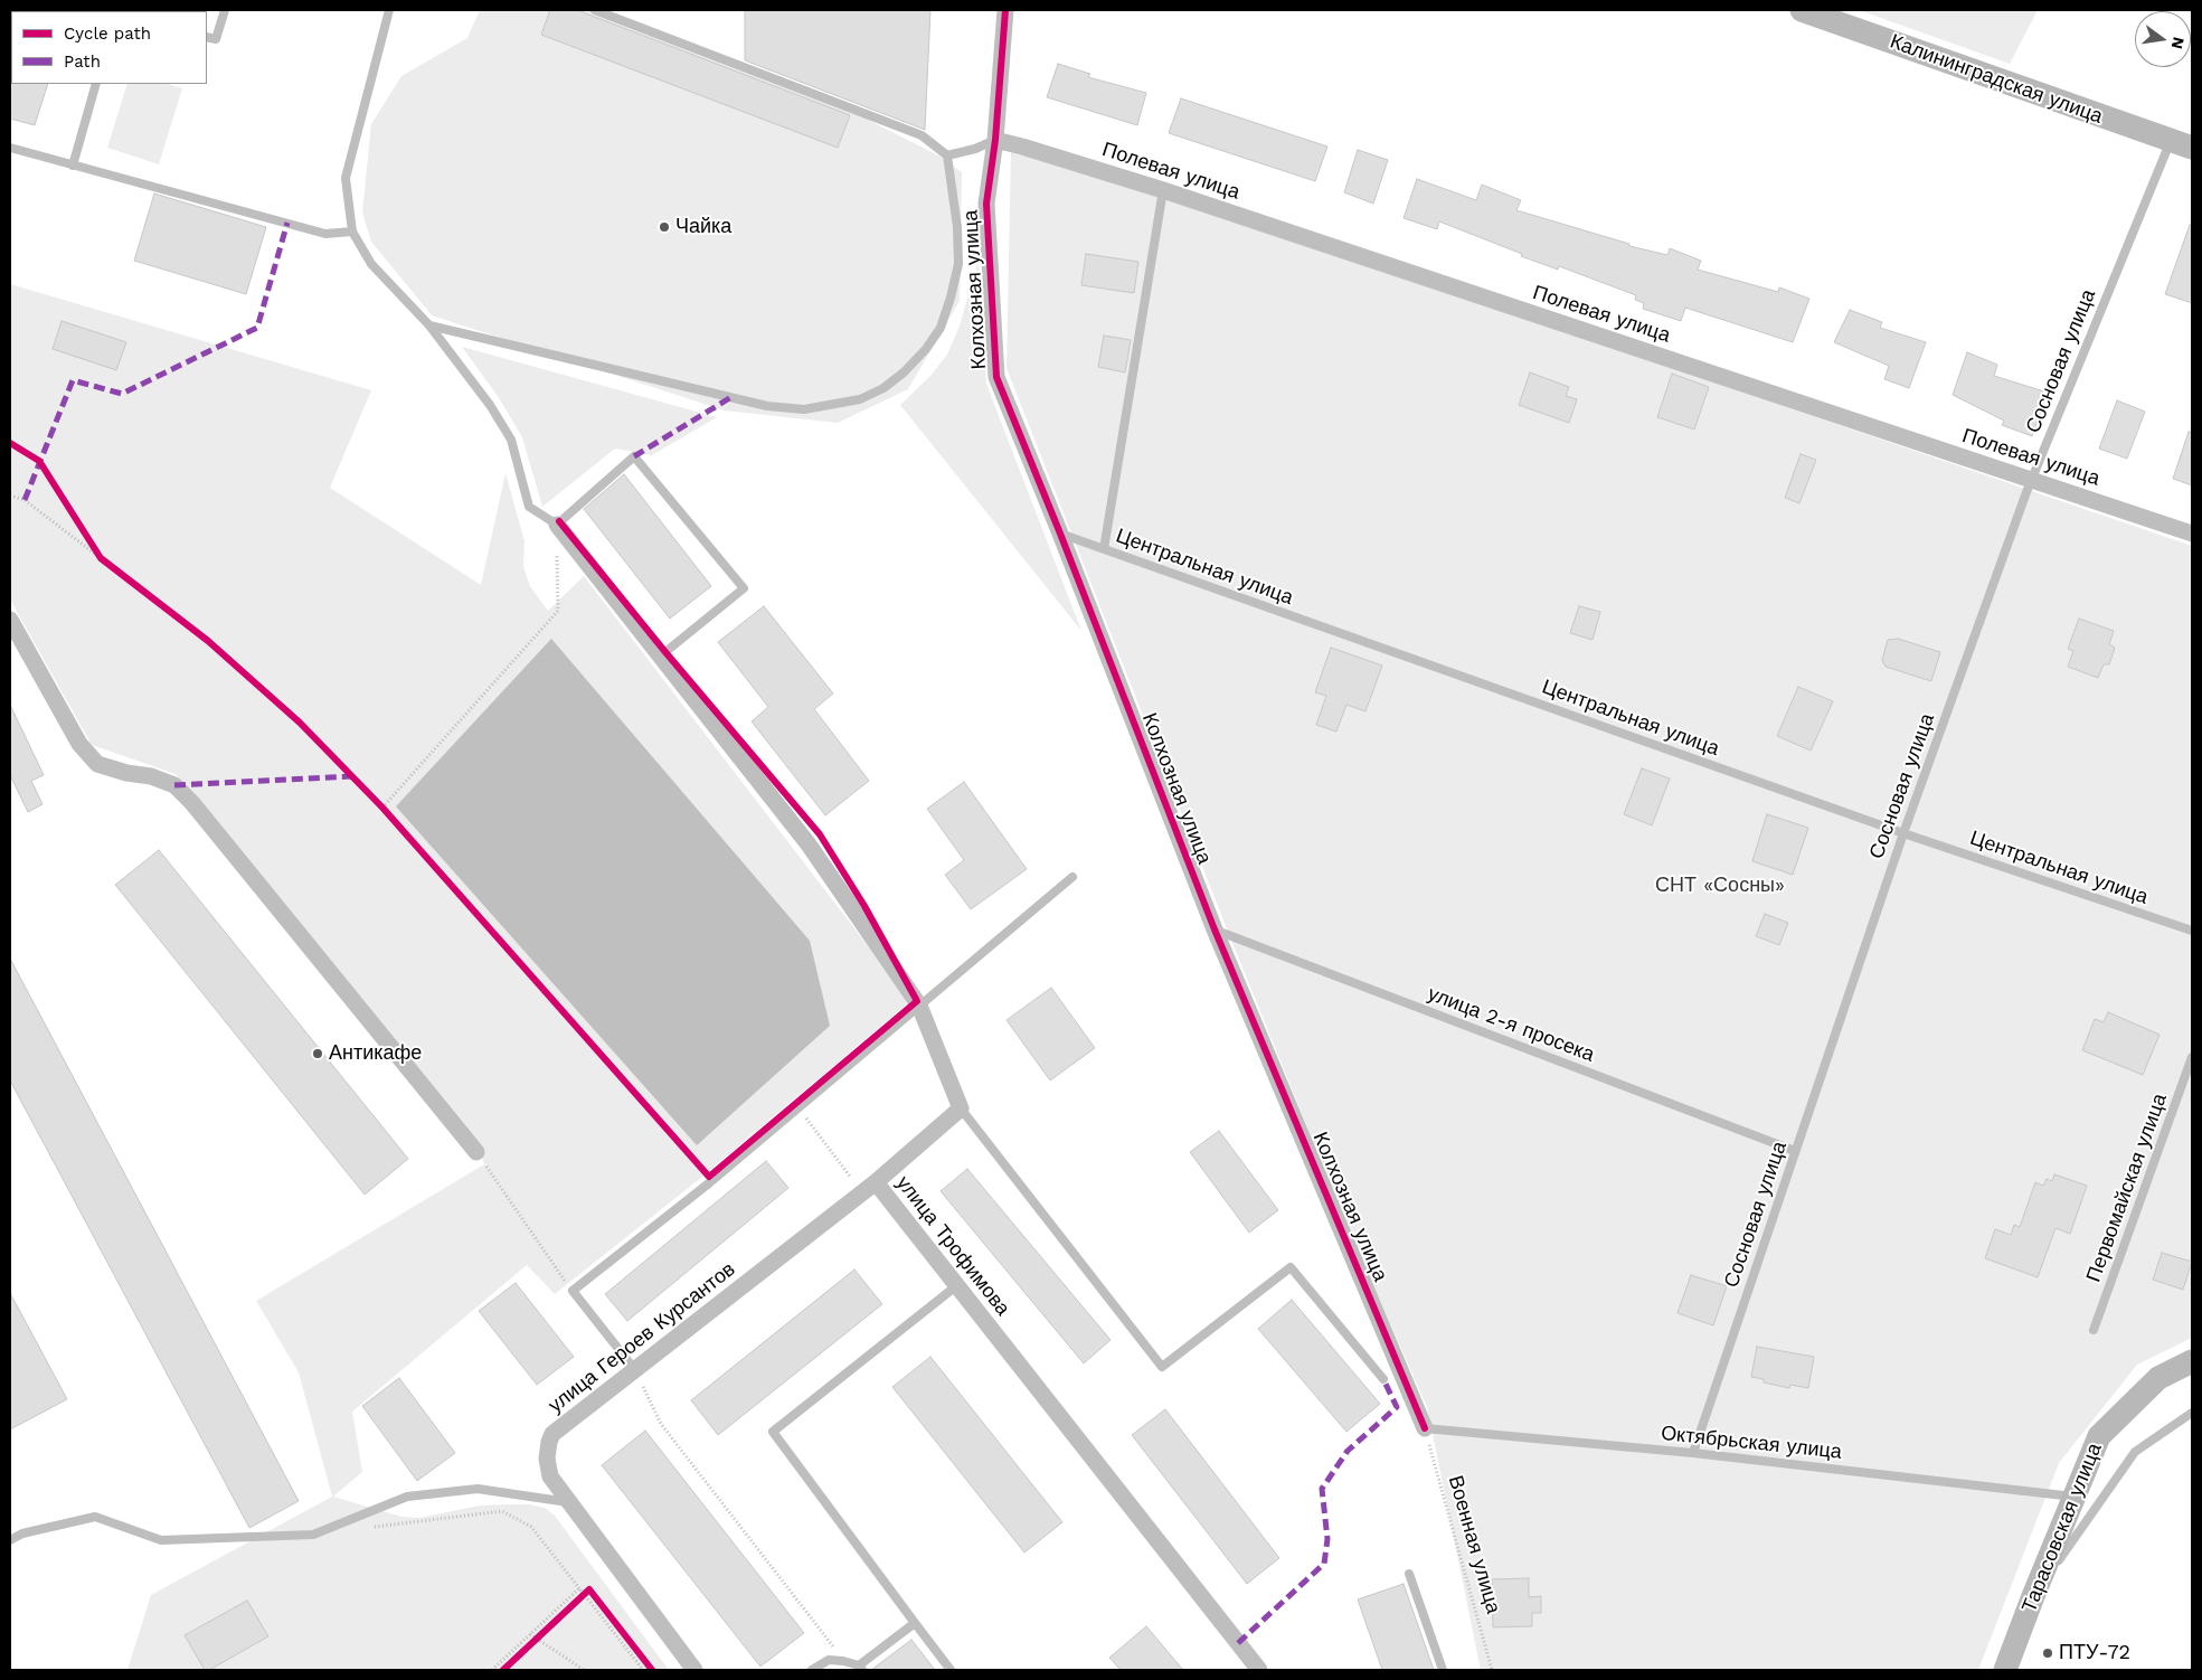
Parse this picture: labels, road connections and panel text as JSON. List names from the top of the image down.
{
  "streets": {
    "street": [
      "Калининградская улица",
      "Полевая улица",
      "Колхозная улица",
      "улица Трофимова",
      "улица Героев Курсантов",
      "Тарасовская улица"
    ],
    "lane": [
      "Сосновая улица",
      "Центральная улица",
      "улица 2-я просека",
      "Первомайская улица",
      "Октябрьская улица"
    ],
    "path": ["Военная улица"]
  },
  "crossings": [
    ["Калининградская улица", "Сосновая улица"],
    ["Полевая улица", "Колхозная улица"],
    ["Полевая улица", "Сосновая улица"],
    ["Колхозная улица", "Центральная улица"],
    ["Колхозная улица", "улица 2-я просека"],
    ["Колхозная улица", "Октябрьская улица"],
    ["Колхозная улица", "Военная улица"],
    ["Сосновая улица", "Центральная улица"],
    ["Сосновая улица", "улица 2-я просека"],
    ["Сосновая улица", "Октябрьская улица"],
    ["улица Трофимова", "улица Героев Курсантов"],
    ["Октябрьская улица", "Тарасовская улица"],
    ["Октябрьская улица", "Военная улица"]
  ],
  "parks": ["СНТ «Сосны»"],
  "places": ["Чайка", "Антикафе", "ПТУ-72"],
  "legend": ["Cycle path", "Path"],
  "north": "right"
}
